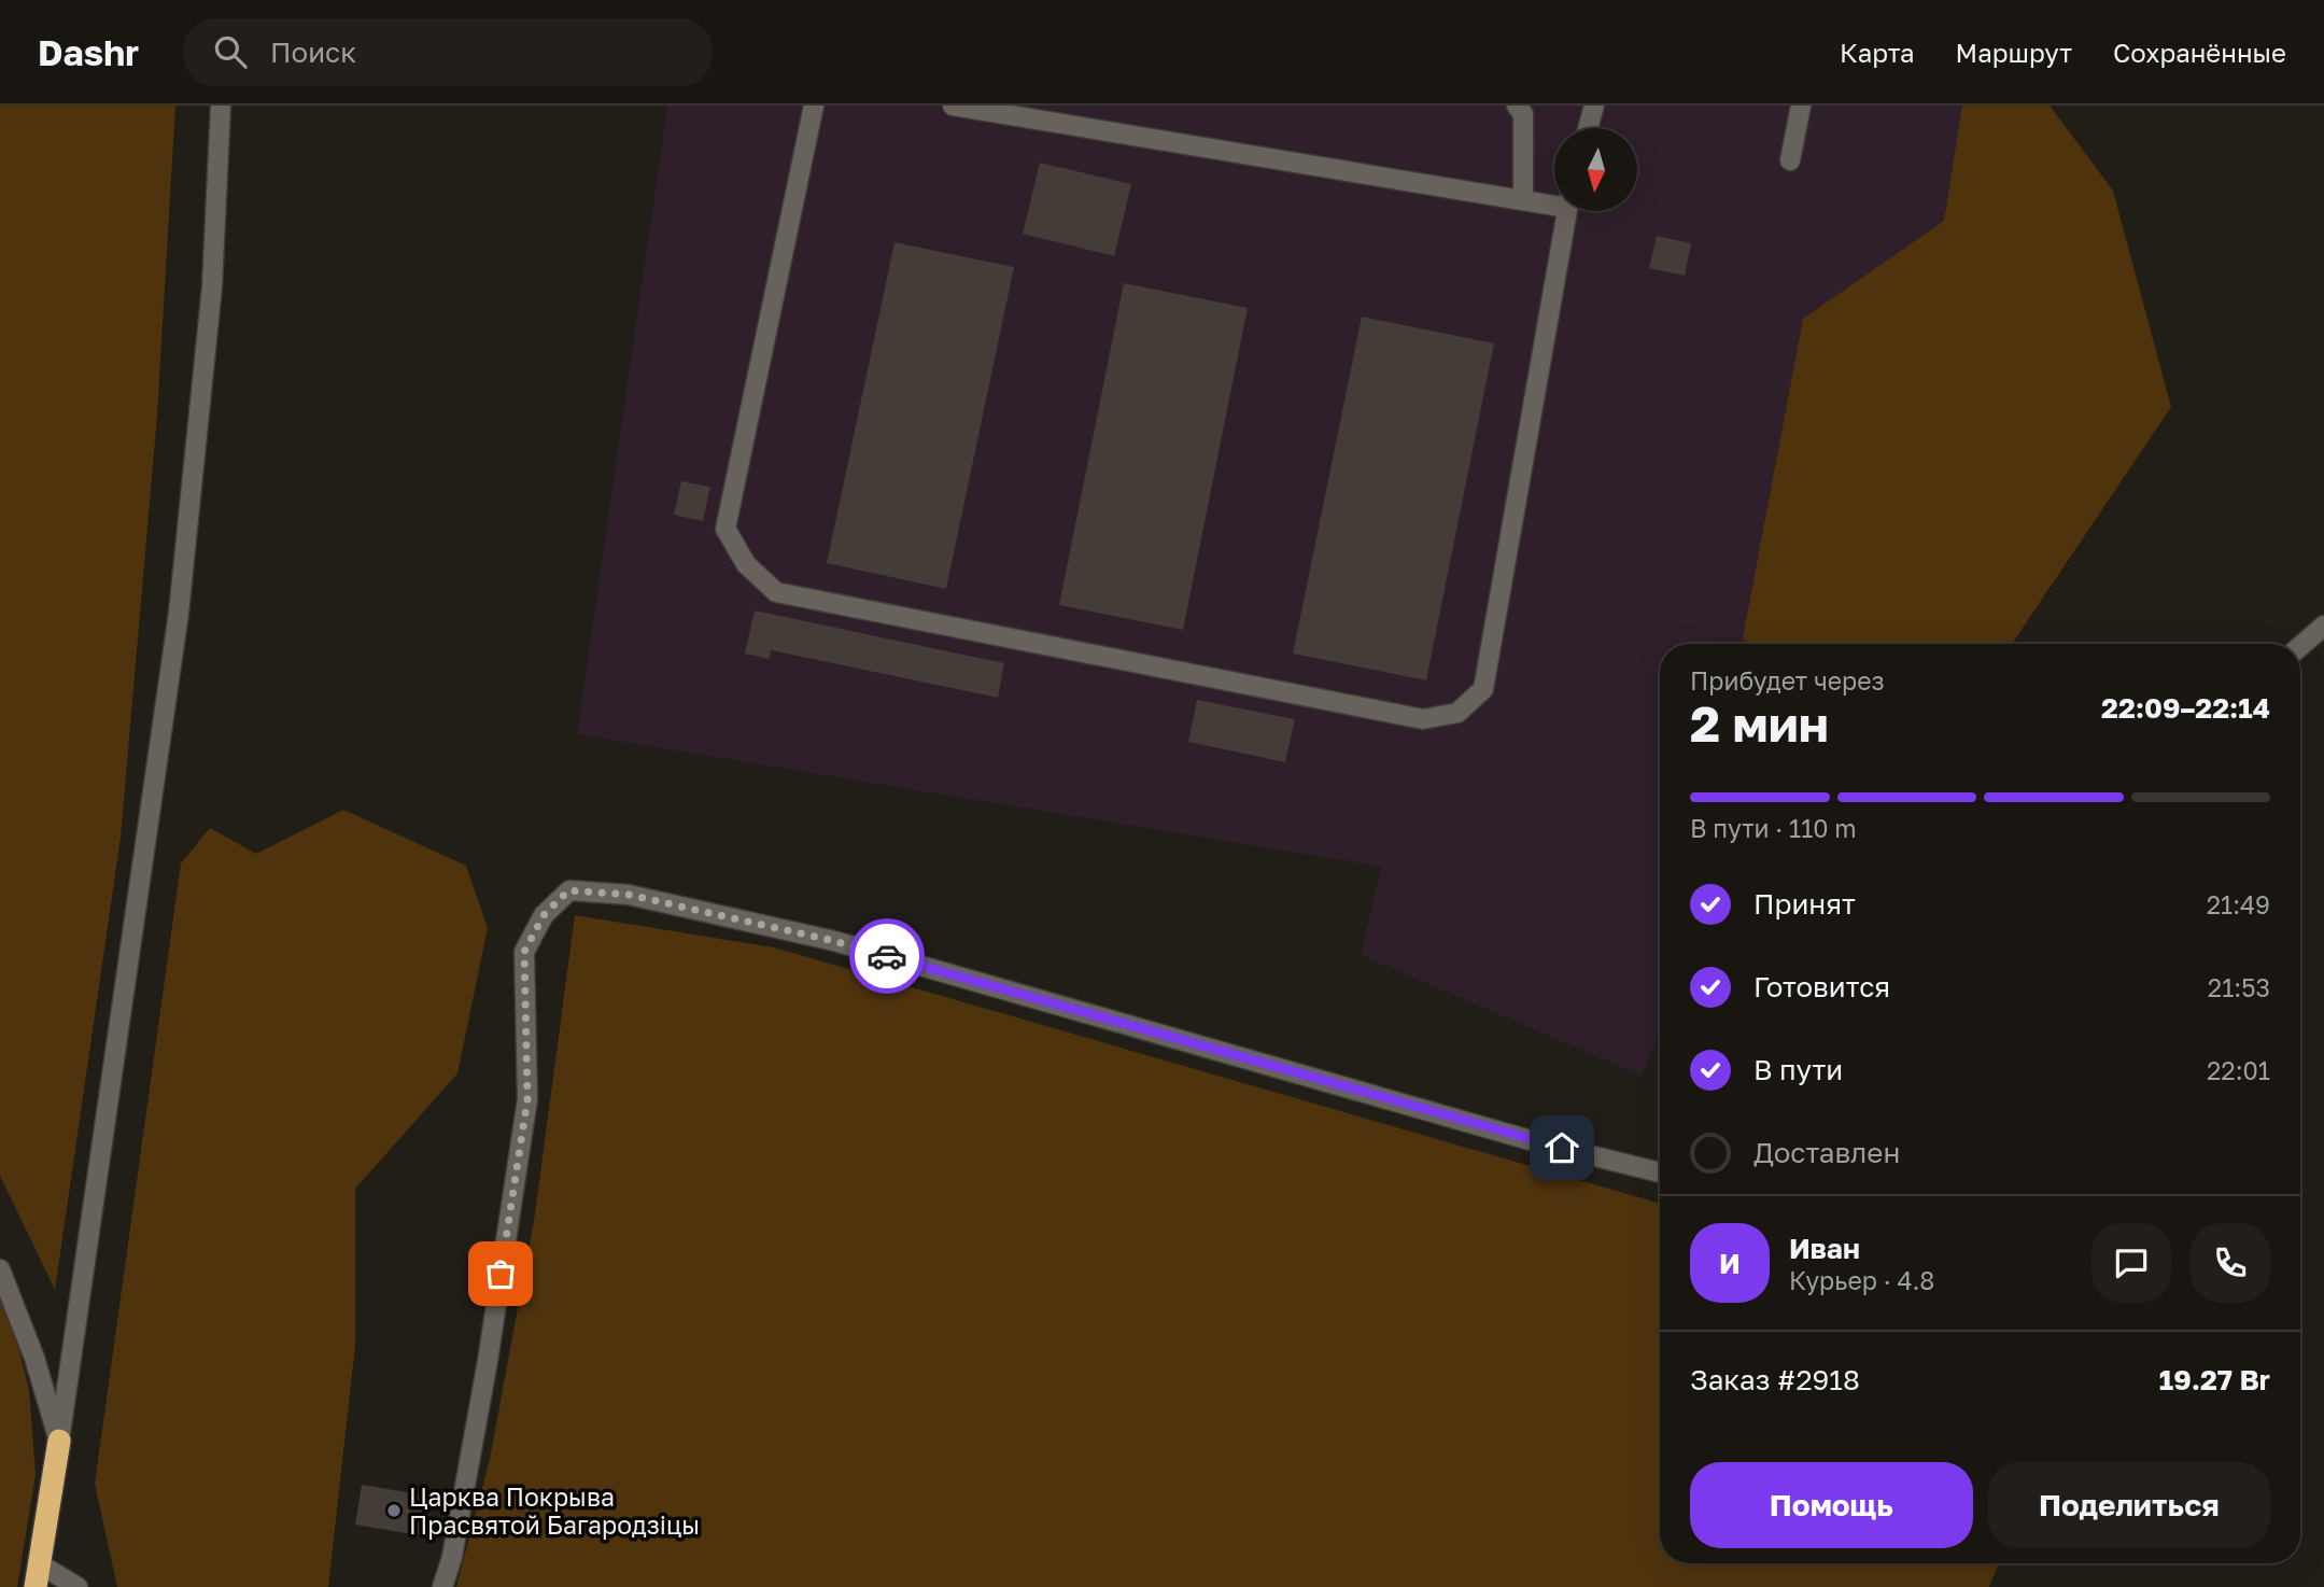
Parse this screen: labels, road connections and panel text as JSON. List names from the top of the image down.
{
  "places": ["Царква Покрыва Прасвятой Багародзіцы"],
  "north": "bottom",
  "page": {
    "header": "Dashr",
    "search": "Поиск",
    "nav": ["Карта", "Маршрут", "Сохранённые"],
    "heading": ["2 мин", "Прибудет через", "22:09–22:14"],
    "panel": [
      "Иван",
      "Курьер · 4.8",
      "Заказ #2918",
      "19.27 Br"
    ],
    "bar": "В пути · 110 m",
    "list": [
      ["Принят", "21:49"],
      ["Готовится", "21:53"],
      ["В пути", "22:01"],
      "Доставлен"
    ],
    "round": "И",
    "buttons": ["Помощь", "Поделиться"]
  }
}
